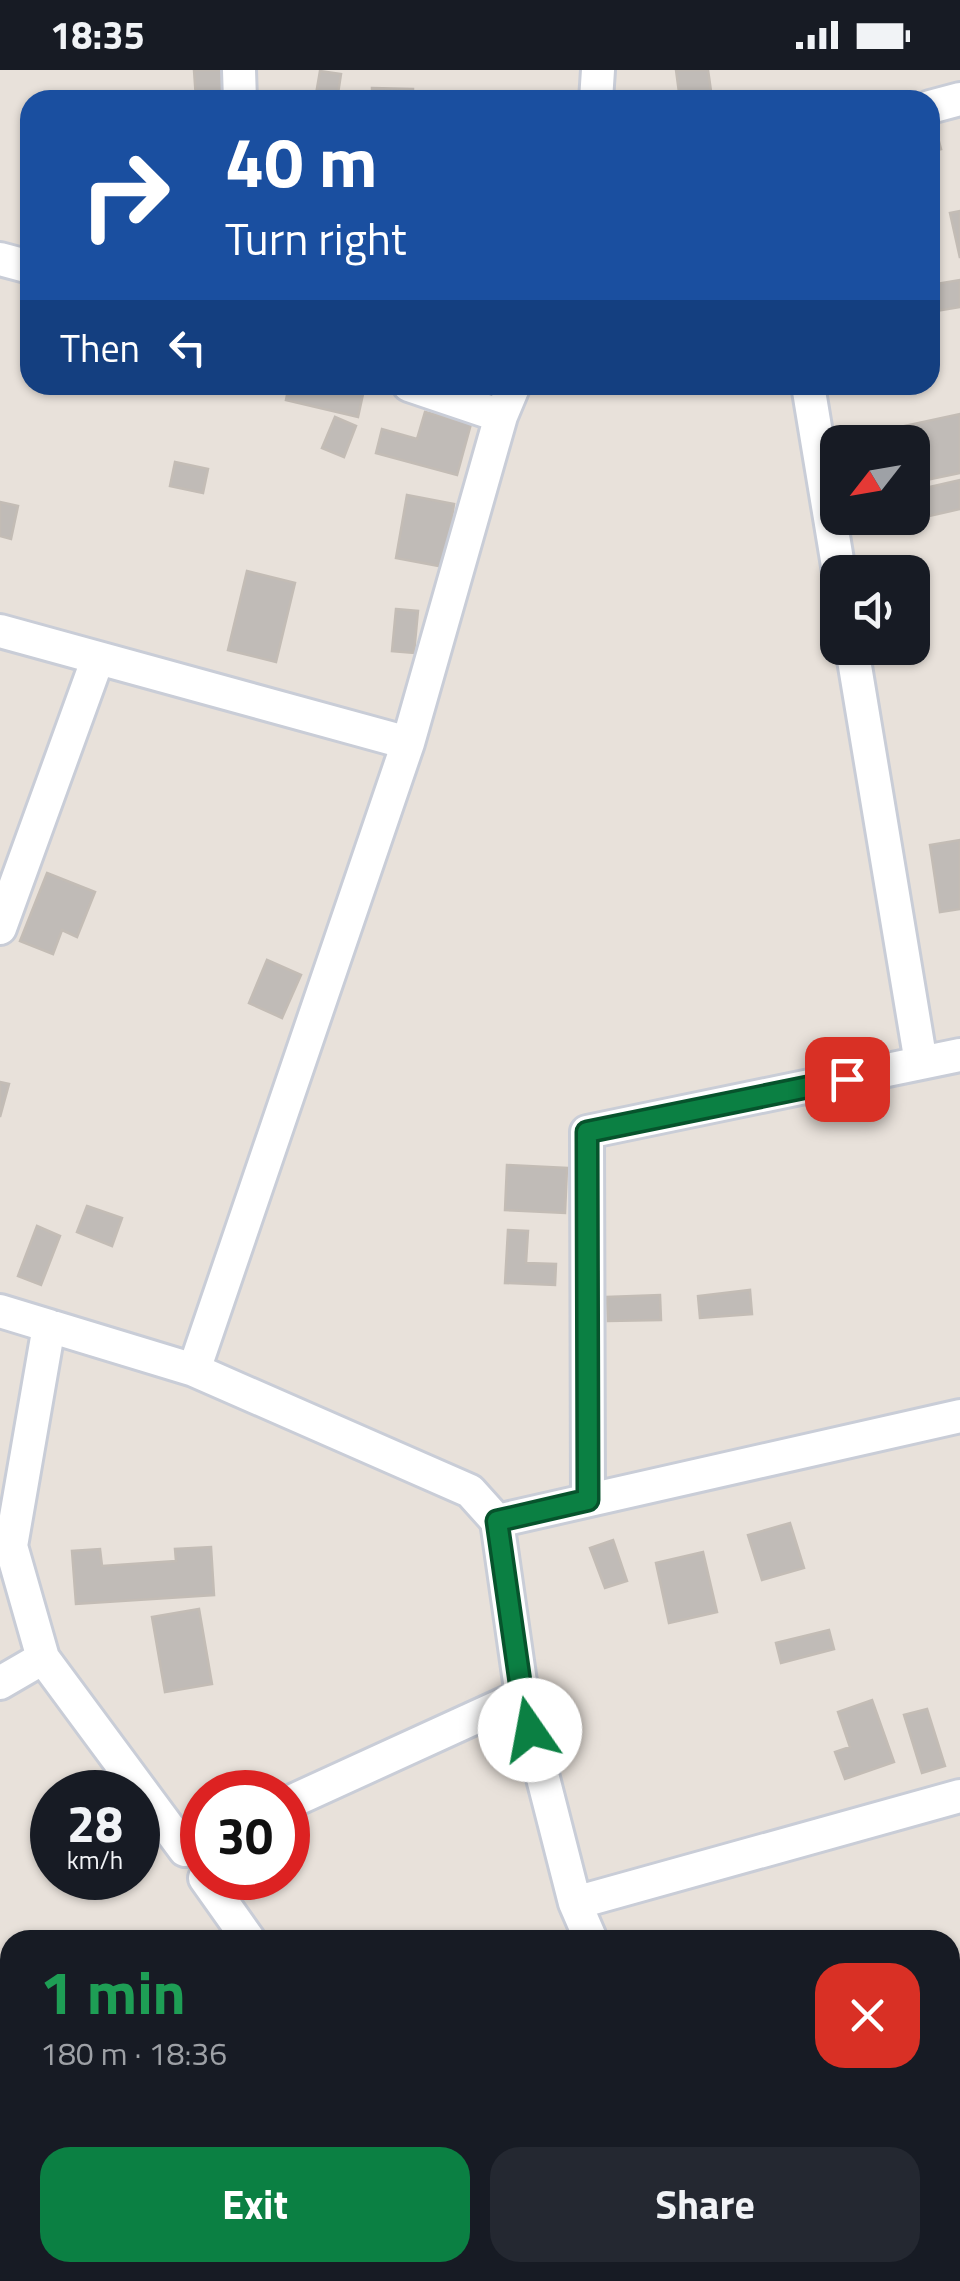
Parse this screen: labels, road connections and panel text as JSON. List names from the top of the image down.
{
  "north": "bottom left",
  "page": {
    "status": "18:35",
    "turn": ["40 m", "Turn right"],
    "then": "Then",
    "speed": "28 km/h",
    "limit": "30",
    "heading": ["1 min", "180 m · 18:36"],
    "buttons": ["Exit", "Share"]
  }
}
